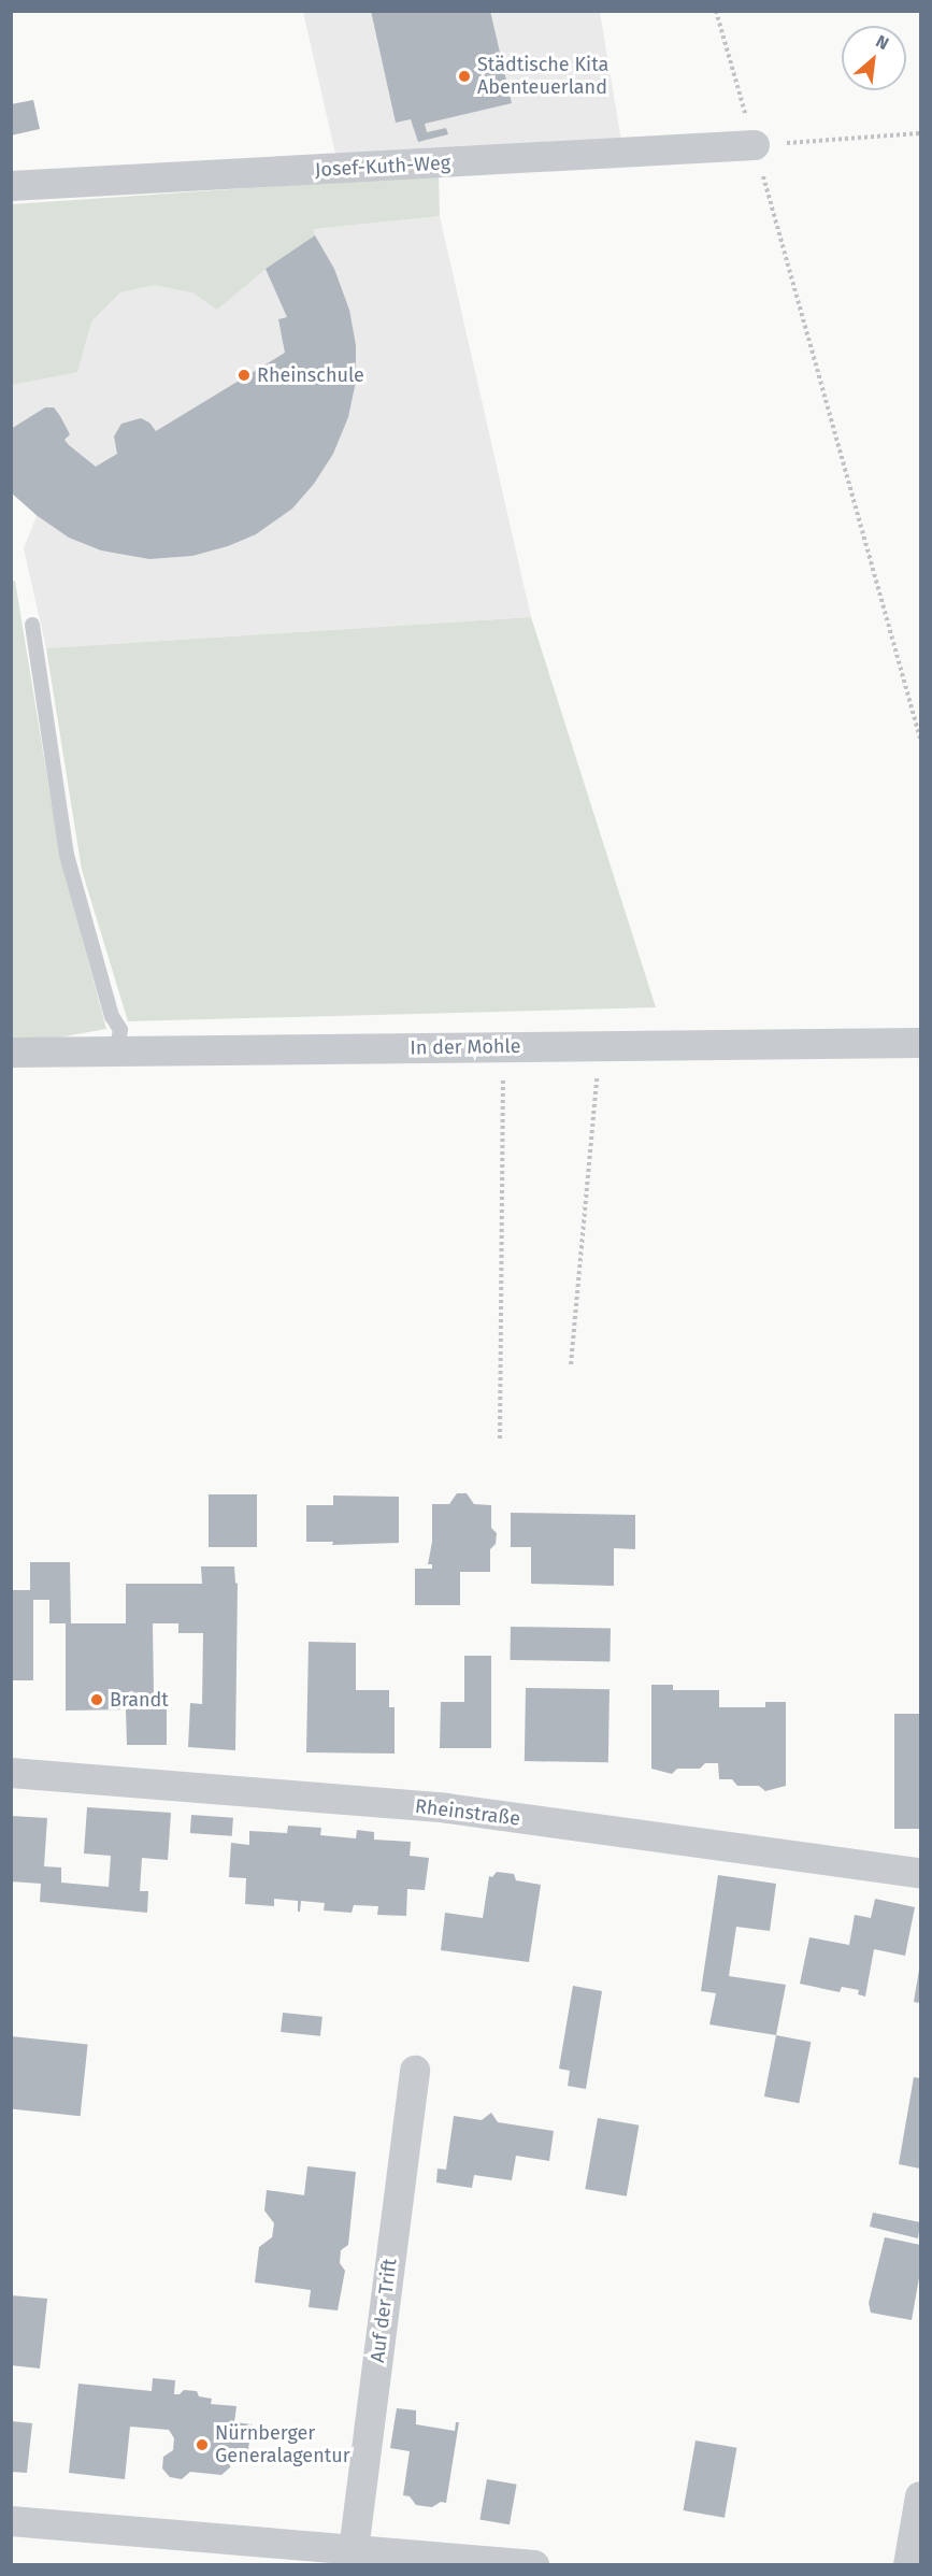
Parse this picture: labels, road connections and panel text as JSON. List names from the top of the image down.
{
  "streets": {
    "street": [
      "Josef-Kuth-Weg",
      "In der Mohle",
      "Rheinstraße",
      "Auf der Trift"
    ]
  },
  "places": [
    "Städtische Kita Abenteuerland",
    "Rheinschule",
    "Brandt",
    "Nürnberger Generalagentur"
  ],
  "north": "top right"
}
